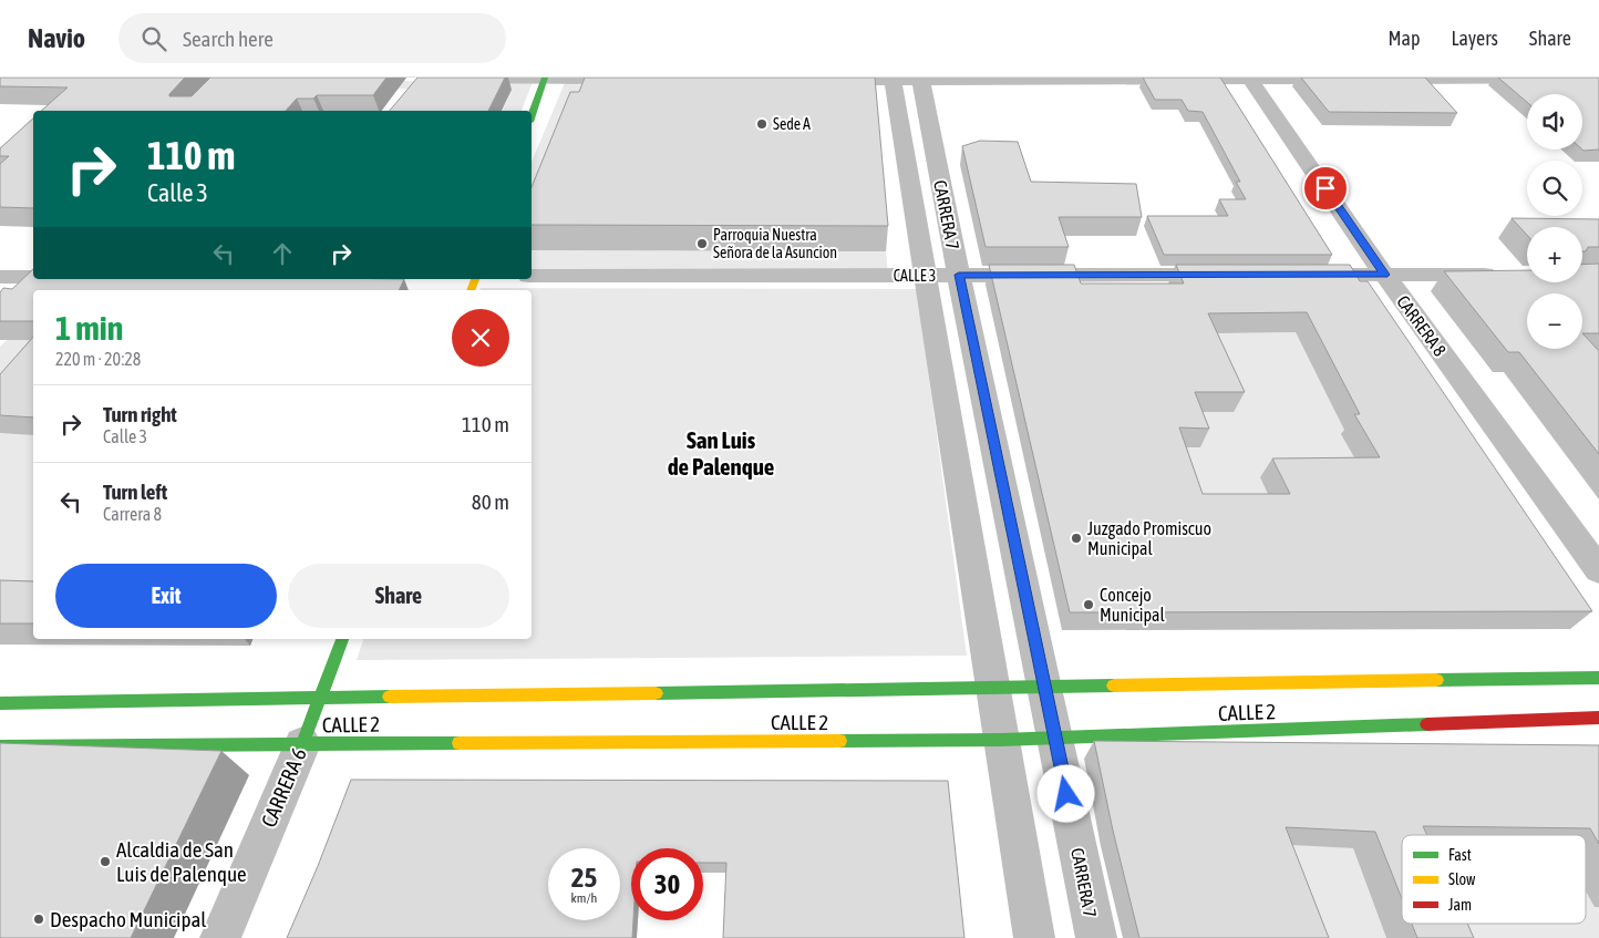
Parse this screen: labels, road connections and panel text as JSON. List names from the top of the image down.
{
  "streets": {
    "street": [
      "CARRERA 7",
      "CALLE 3",
      "CARRERA 8",
      "CALLE 2",
      "CARRERA 6"
    ]
  },
  "crossings": [
    ["CARRERA 7", "CALLE 3"],
    ["CARRERA 7", "CALLE 2"],
    ["CALLE 2", "CARRERA 6"]
  ],
  "districts": ["San Luis de Palenque"],
  "places": [
    "Sede A",
    "Parroquia Nuestra Señora de la Asuncion",
    "Juzgado Promiscuo Municipal",
    "Concejo Municipal",
    "Alcaldia de San Luis de Palenque",
    "Despacho Municipal"
  ],
  "legend": ["Fast", "Slow", "Jam"],
  "page": {
    "header": "Navio",
    "search": "Search here",
    "nav": ["Map", "Layers", "Share"],
    "map_buttons": ["+", "−"],
    "turn": ["110 m", "Calle 3"],
    "heading": ["1 min", "220 m · 20:28"],
    "list": [
      {
        "name": "Turn right",
        "note": "Calle 3",
        "value": "110 m"
      },
      {
        "name": "Turn left",
        "note": "Carrera 8",
        "value": "80 m"
      }
    ],
    "buttons": ["Exit", "Share"],
    "speed": "25 km/h",
    "limit": "30"
  }
}
